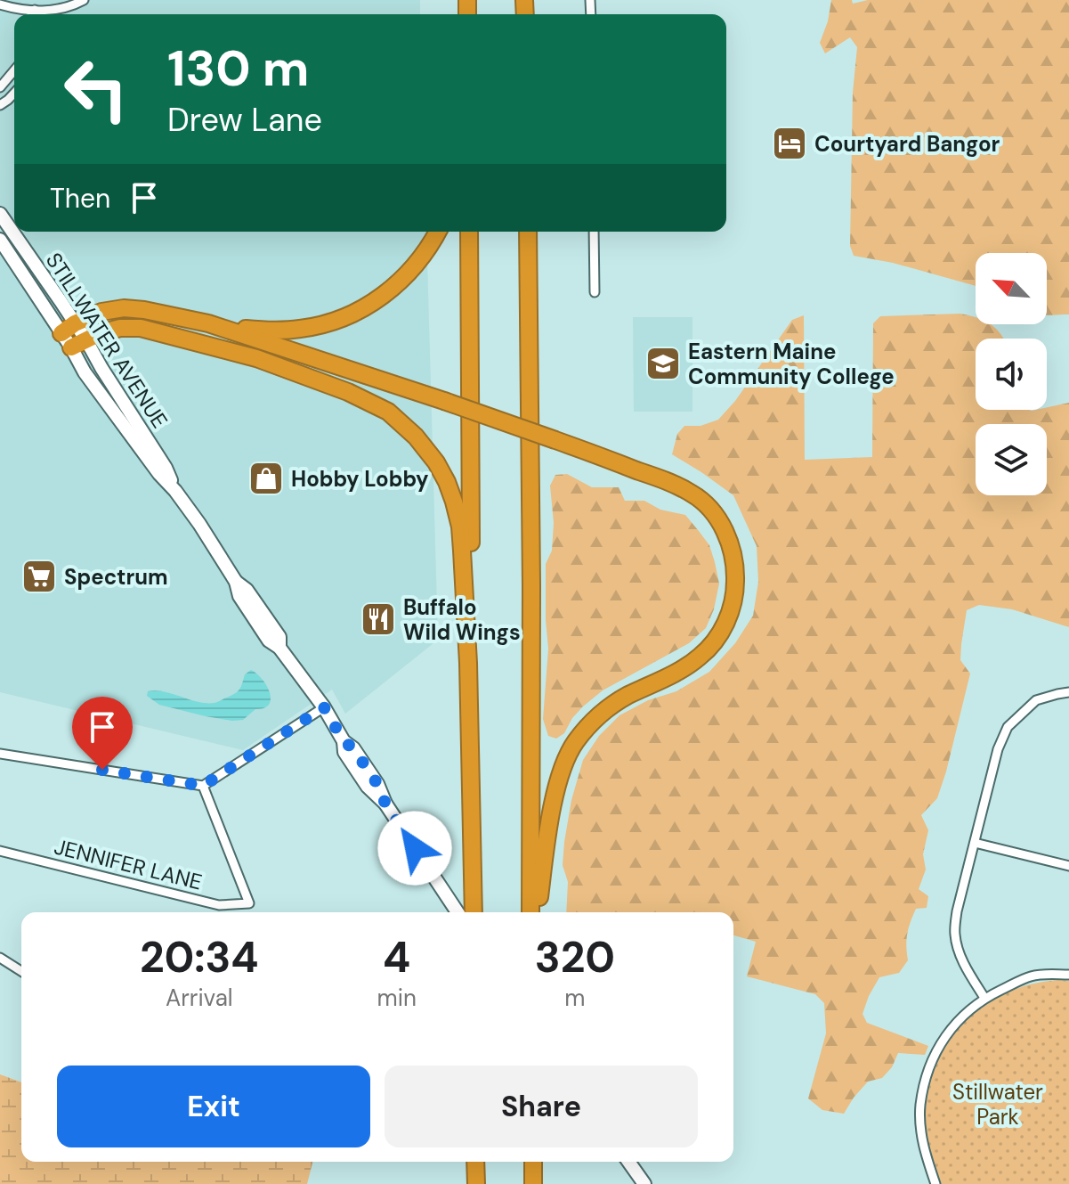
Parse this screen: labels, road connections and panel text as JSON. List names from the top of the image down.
{
  "streets": {
    "main road": ["STILLWATER AVENUE"],
    "street": ["JENNIFER LANE"]
  },
  "parks": ["Stillwater Park"],
  "places": {
    "hotel": ["Courtyard Bangor"],
    "school or university": ["Eastern Maine Community College"],
    "shop": ["Hobby Lobby"],
    "supermarket": ["Spectrum"],
    "restaurant": ["Buffalo Wild Wings"]
  },
  "north": "top left",
  "page": {
    "turn": ["130 m", "Drew Lane"],
    "then": "Then",
    "eta": [
      "20:34",
      "Arrival",
      "4",
      "min",
      "320",
      "m"
    ],
    "buttons": ["Exit", "Share"]
  }
}
